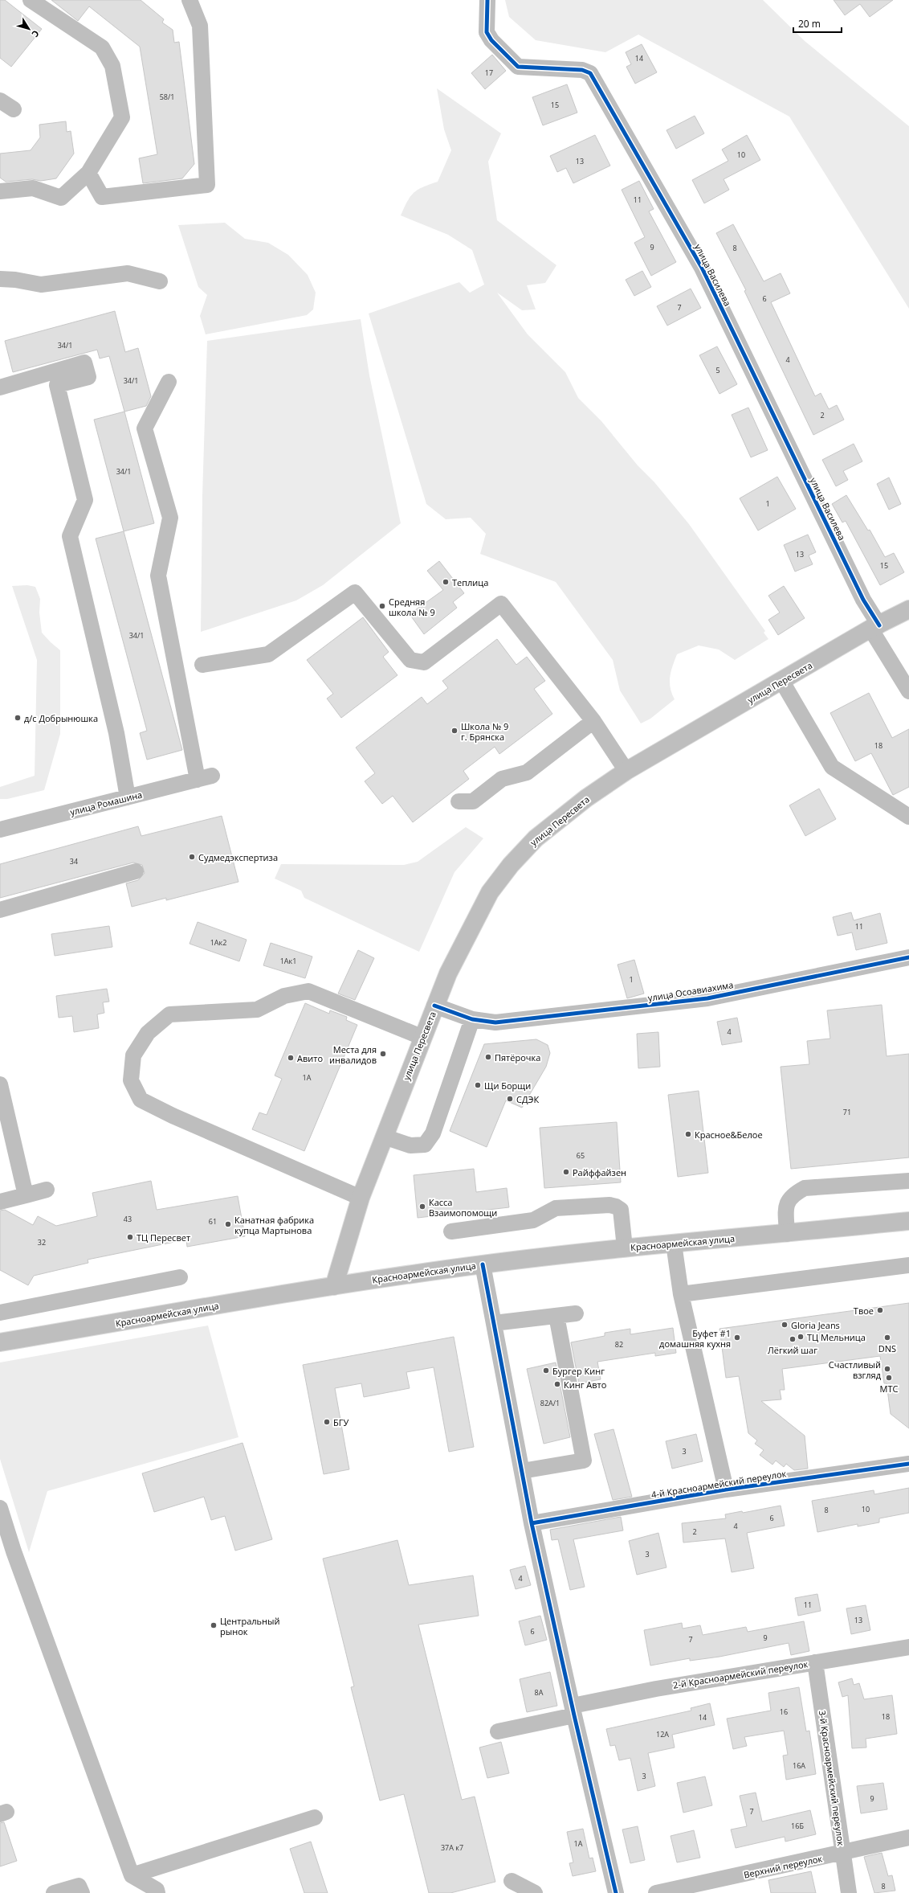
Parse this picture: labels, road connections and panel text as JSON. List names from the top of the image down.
{
  "streets": {
    "main road": ["улица Пересвета", "Красноармейская улица"],
    "street": [
      "улица Василева",
      "улица Ромашина",
      "улица Осоавиахима",
      "4-й Красноармейский переулок",
      "2-й Красноармейский переулок",
      "3-й Красноармейский переулок",
      "Верхний переулок"
    ]
  },
  "crossings": [
    ["улица Василева", "улица Пересвета"],
    ["улица Пересвета", "улица Осоавиахима"],
    ["улица Пересвета", "Красноармейская улица"],
    ["2-й Красноармейский переулок", "3-й Красноармейский переулок"],
    ["3-й Красноармейский переулок", "Верхний переулок"]
  ],
  "places": [
    "Теплица",
    "Средняя школа № 9",
    "д/с Добрынюшка",
    "Школа № 9 г. Брянска",
    "Судмедэкспертиза",
    "Места для инвалидов",
    "Пятёрочка",
    "Авито",
    "Щи Борщи",
    "СДЭК",
    "Красное&Белое",
    "Райффайзен",
    "Касса Взаимопомощи",
    "Канатная фабрика купца Мартынова",
    "ТЦ Пересвет",
    "Твое",
    "Gloria Jeans",
    "ТЦ Мельница",
    "Буфет #1 домашняя кухня",
    "DNS",
    "Лёгкий шаг",
    "Счастливый взгляд",
    "Бургер Кинг",
    "МТС",
    "Кинг Авто",
    "БГУ",
    "Центральный рынок"
  ],
  "house_numbers": [
    "14",
    "17",
    "58/1",
    "15",
    "10",
    "13",
    "11",
    "9",
    "8",
    "6",
    "7",
    "34/1",
    "4",
    "5",
    "34/1",
    "2",
    "34/1",
    "1",
    "13",
    "15",
    "34/1",
    "18",
    "34",
    "11",
    "1Ак2",
    "1Ак1",
    "1",
    "4",
    "1А",
    "71",
    "65",
    "43",
    "61",
    "32",
    "82",
    "82А/1",
    "3",
    "10",
    "8",
    "6",
    "4",
    "2",
    "3",
    "4",
    "11",
    "13",
    "6",
    "9",
    "7",
    "8А",
    "16",
    "18",
    "14",
    "12А",
    "16А",
    "3",
    "9",
    "7",
    "16Б",
    "1А",
    "37А к7",
    "8"
  ],
  "scale_bar": "20 m",
  "north": "bottom right"
}
